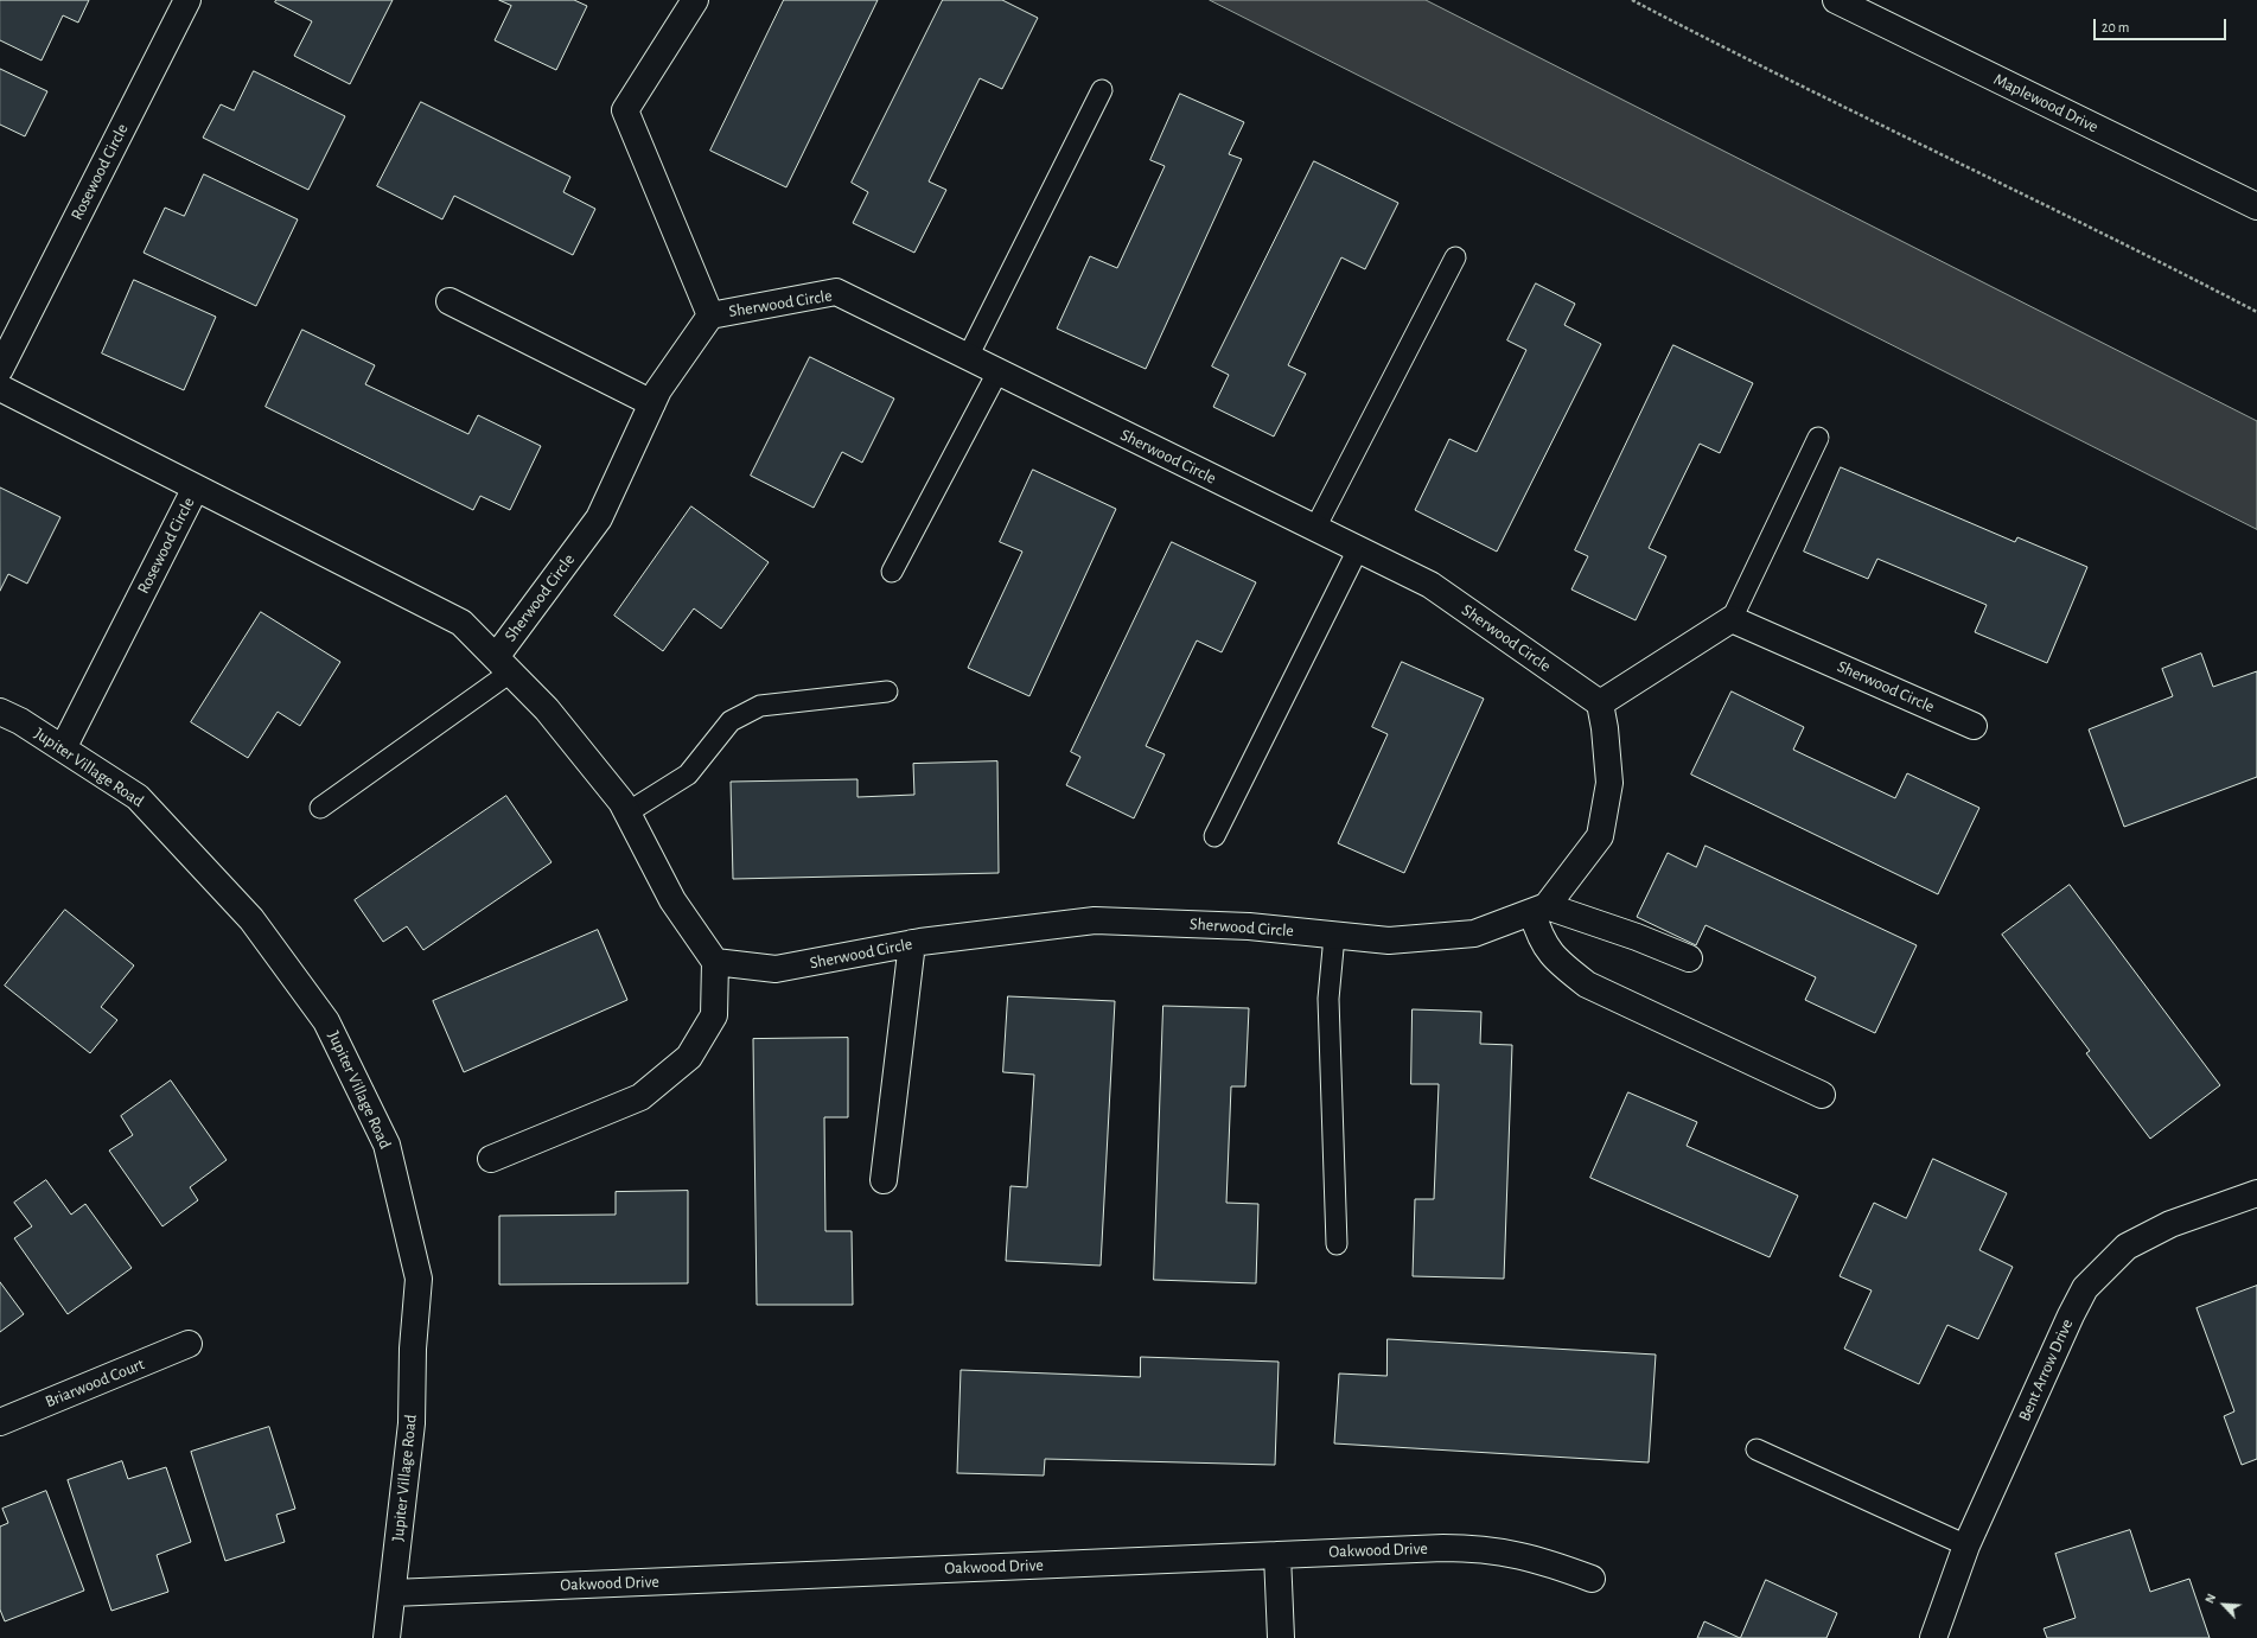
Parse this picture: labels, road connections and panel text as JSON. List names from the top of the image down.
{
  "streets": {
    "street": [
      "Maplewood Drive",
      "Rosewood Circle",
      "Sherwood Circle",
      "Jupiter Village Road",
      "Bent Arrow Drive",
      "Briarwood Court",
      "Oakwood Drive"
    ]
  },
  "crossings": [
    ["Rosewood Circle", "Sherwood Circle"],
    ["Rosewood Circle", "Jupiter Village Road"],
    ["Jupiter Village Road", "Oakwood Drive"]
  ],
  "scale_bar": "20 m",
  "north": "top left"
}
